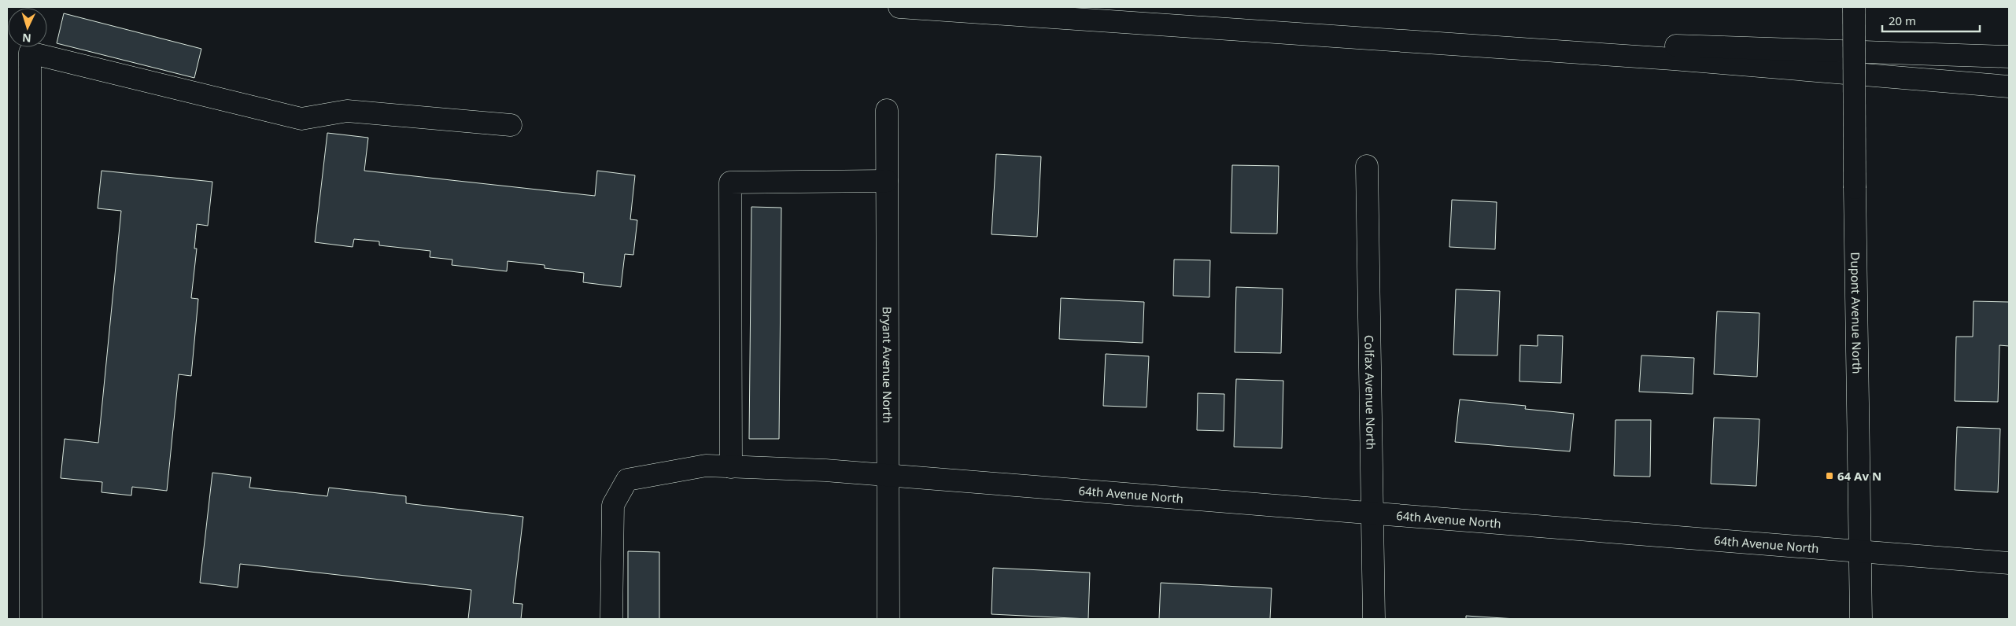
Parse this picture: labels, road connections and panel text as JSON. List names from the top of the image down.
{
  "streets": {
    "main road": [
      "Dupont Avenue North",
      "Bryant Avenue North",
      "Colfax Avenue North",
      "64th Avenue North"
    ]
  },
  "crossings": [
    ["Dupont Avenue North", "64th Avenue North"],
    ["Bryant Avenue North", "64th Avenue North"],
    ["Colfax Avenue North", "64th Avenue North"]
  ],
  "places": {
    "transit": ["64 Av N"]
  },
  "scale_bar": "20 m",
  "north": "bottom"
}
